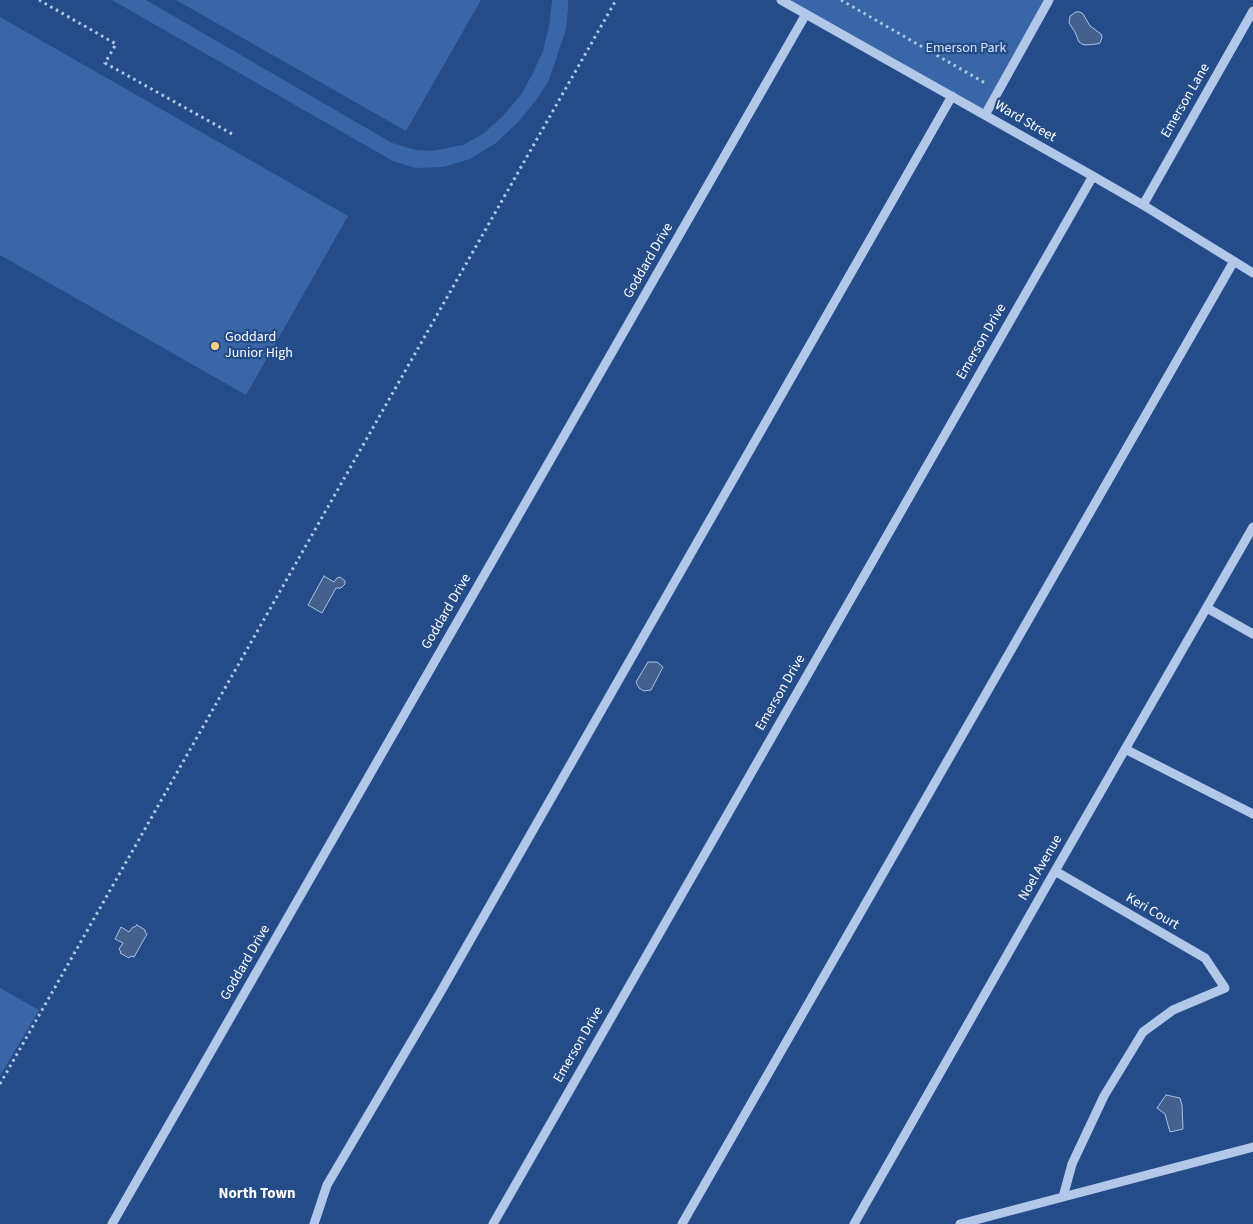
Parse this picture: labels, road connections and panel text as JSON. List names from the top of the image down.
{
  "streets": {
    "street": [
      "Emerson Lane",
      "Ward Street",
      "Goddard Drive",
      "Emerson Drive",
      "Noel Avenue",
      "Keri Court"
    ]
  },
  "crossings": [
    ["Emerson Lane", "Ward Street"],
    ["Ward Street", "Goddard Drive"],
    ["Ward Street", "Emerson Drive"],
    ["Noel Avenue", "Keri Court"]
  ],
  "districts": ["North Town"],
  "parks": ["Emerson Park"],
  "places": ["Goddard Junior High"]
}
